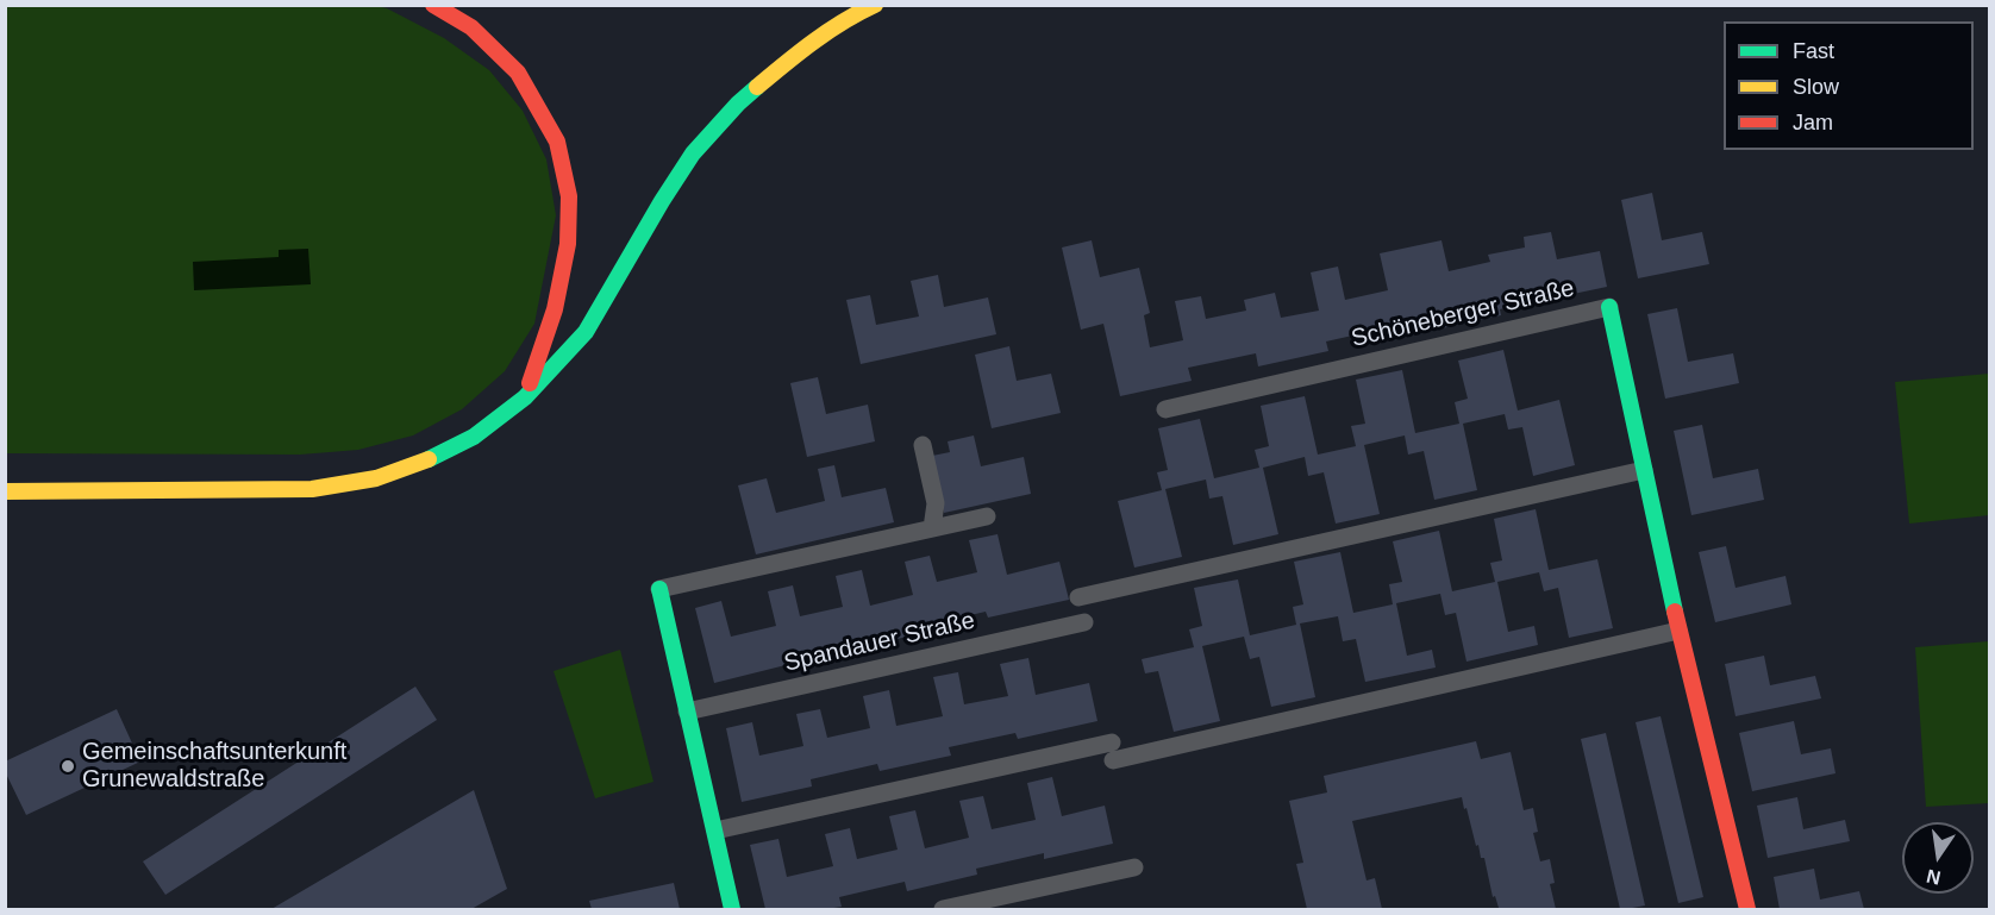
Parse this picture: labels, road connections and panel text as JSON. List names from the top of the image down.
{
  "streets": {
    "main road": ["Schöneberger Straße"],
    "lane": ["Spandauer Straße"]
  },
  "places": ["Gemeinschaftsunterkunft Grunewaldstraße"],
  "legend": ["Fast", "Slow", "Jam"],
  "north": "bottom"
}
